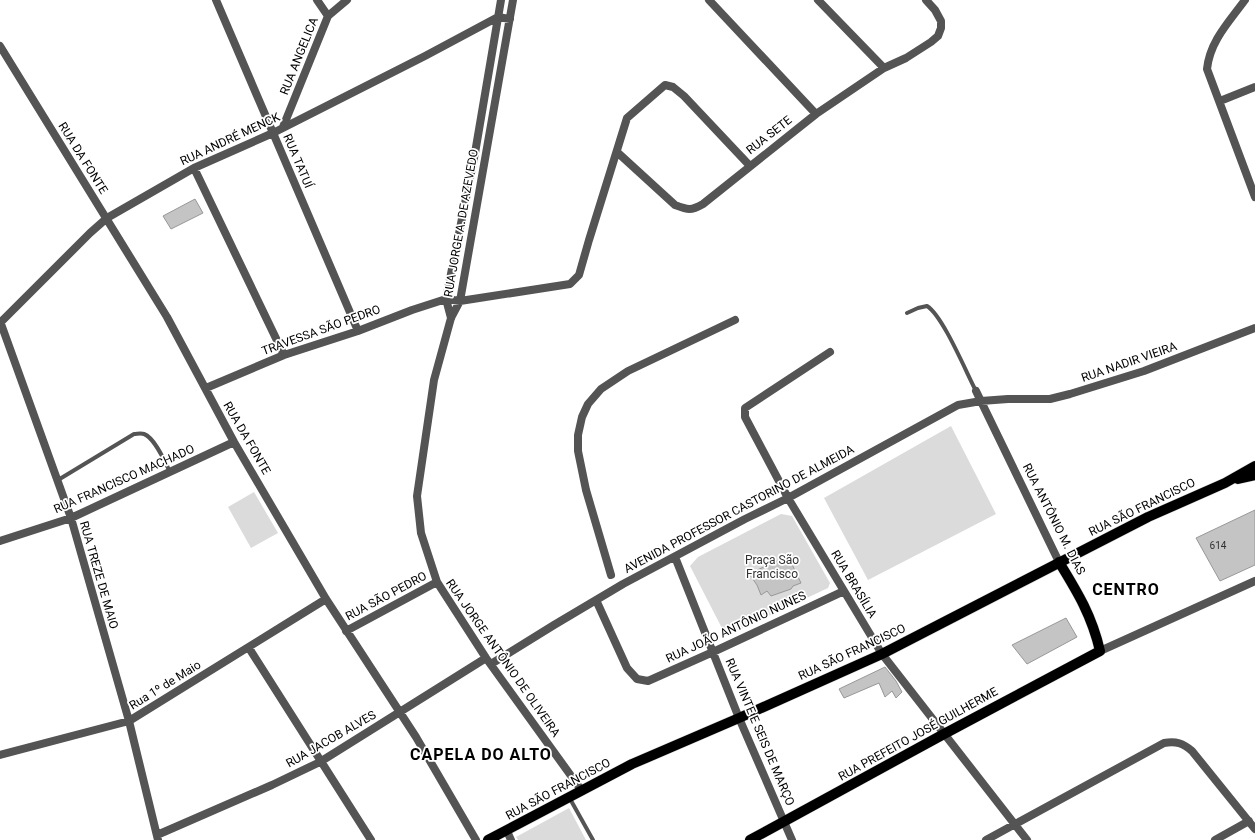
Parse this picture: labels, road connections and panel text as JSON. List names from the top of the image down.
{
  "streets": {
    "main road": ["RUA SÃO FRANCISCO", "RUA ANTÔNIO M. DIAS", "RUA PREFEITO JOSÉ GUILHERME"],
    "street": [
      "RUA ANGELICA",
      "RUA SETE",
      "RUA ANDRÉ MENCK",
      "RUA DA FONTE",
      "RUA TATUÍ",
      "RUA JORGE A. DE AZEVEDO",
      "TRAVESSA SÃO PEDRO",
      "RUA NADIR VIEIRA",
      "RUA FRANCISCO MACHADO",
      "AVENIDA PROFESSOR CASTORINO DE ALMEIDA",
      "RUA TREZE DE MAIO",
      "RUA BRASÍLIA",
      "RUA SÃO PEDRO",
      "RUA JOÃO ANTÔNIO NUNES",
      "RUA JORGE ANTÔNIO DE OLIVEIRA",
      "Rua 1º de Maio",
      "RUA VINTE E SEIS DE MARÇO",
      "RUA JACOB ALVES"
    ]
  },
  "crossings": [
    ["RUA ANGELICA", "RUA ANDRÉ MENCK"],
    ["RUA ANDRÉ MENCK", "RUA DA FONTE"],
    ["RUA ANDRÉ MENCK", "RUA TATUÍ"],
    ["RUA ANDRÉ MENCK", "RUA JORGE A. DE AZEVEDO"],
    ["RUA ANDRÉ MENCK", "RUA TREZE DE MAIO"],
    ["RUA DA FONTE", "TRAVESSA SÃO PEDRO"],
    ["RUA DA FONTE", "RUA FRANCISCO MACHADO"],
    ["RUA DA FONTE", "RUA SÃO PEDRO"],
    ["RUA DA FONTE", "Rua 1º de Maio"],
    ["RUA DA FONTE", "RUA JACOB ALVES"],
    ["RUA TATUÍ", "TRAVESSA SÃO PEDRO"],
    ["RUA JORGE A. DE AZEVEDO", "TRAVESSA SÃO PEDRO"],
    ["RUA JORGE A. DE AZEVEDO", "RUA JORGE ANTÔNIO DE OLIVEIRA"],
    ["RUA NADIR VIEIRA", "AVENIDA PROFESSOR CASTORINO DE ALMEIDA"],
    ["RUA FRANCISCO MACHADO", "RUA TREZE DE MAIO"],
    ["RUA SÃO FRANCISCO", "RUA ANTÔNIO M. DIAS"],
    ["RUA SÃO FRANCISCO", "RUA BRASÍLIA"],
    ["RUA SÃO FRANCISCO", "RUA JORGE ANTÔNIO DE OLIVEIRA"],
    ["RUA SÃO FRANCISCO", "RUA VINTE E SEIS DE MARÇO"],
    ["AVENIDA PROFESSOR CASTORINO DE ALMEIDA", "RUA ANTÔNIO M. DIAS"],
    ["AVENIDA PROFESSOR CASTORINO DE ALMEIDA", "RUA BRASÍLIA"],
    ["AVENIDA PROFESSOR CASTORINO DE ALMEIDA", "RUA JOÃO ANTÔNIO NUNES"],
    ["AVENIDA PROFESSOR CASTORINO DE ALMEIDA", "RUA JORGE ANTÔNIO DE OLIVEIRA"],
    ["AVENIDA PROFESSOR CASTORINO DE ALMEIDA", "RUA JACOB ALVES"],
    ["RUA ANTÔNIO M. DIAS", "RUA PREFEITO JOSÉ GUILHERME"],
    ["RUA TREZE DE MAIO", "Rua 1º de Maio"],
    ["RUA TREZE DE MAIO", "RUA JACOB ALVES"],
    ["RUA BRASÍLIA", "RUA JOÃO ANTÔNIO NUNES"],
    ["RUA BRASÍLIA", "RUA PREFEITO JOSÉ GUILHERME"],
    ["RUA SÃO PEDRO", "RUA JORGE ANTÔNIO DE OLIVEIRA"],
    ["RUA JOÃO ANTÔNIO NUNES", "RUA VINTE E SEIS DE MARÇO"],
    ["RUA JORGE ANTÔNIO DE OLIVEIRA", "RUA JACOB ALVES"],
    ["RUA VINTE E SEIS DE MARÇO", "RUA PREFEITO JOSÉ GUILHERME"]
  ],
  "districts": ["CENTRO", "CAPELA DO ALTO"],
  "parks": ["Praça São Francisco"],
  "house_numbers": ["614"]
}
